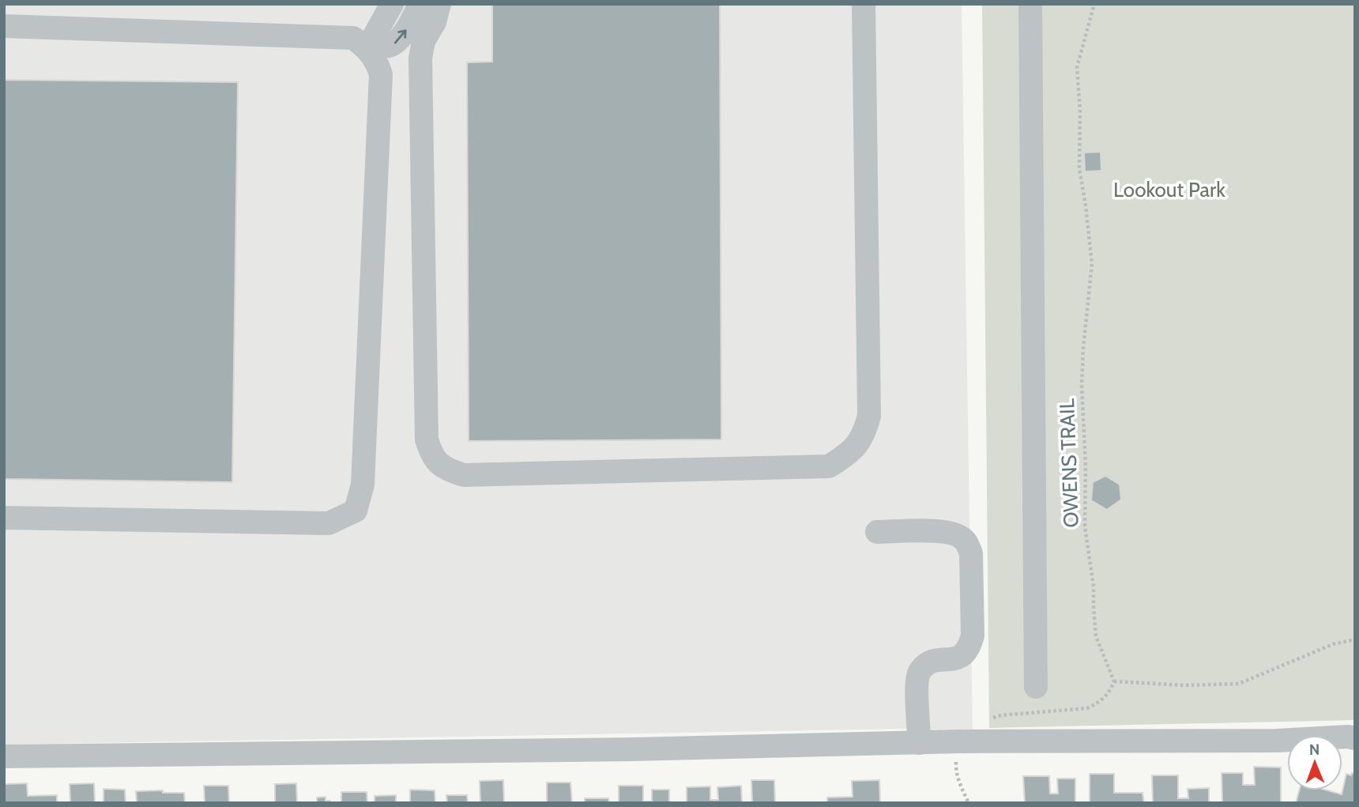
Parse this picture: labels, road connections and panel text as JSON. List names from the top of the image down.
{
  "streets": {
    "path": ["OWENS TRAIL"]
  },
  "parks": ["Lookout Park"],
  "north": "top"
}
